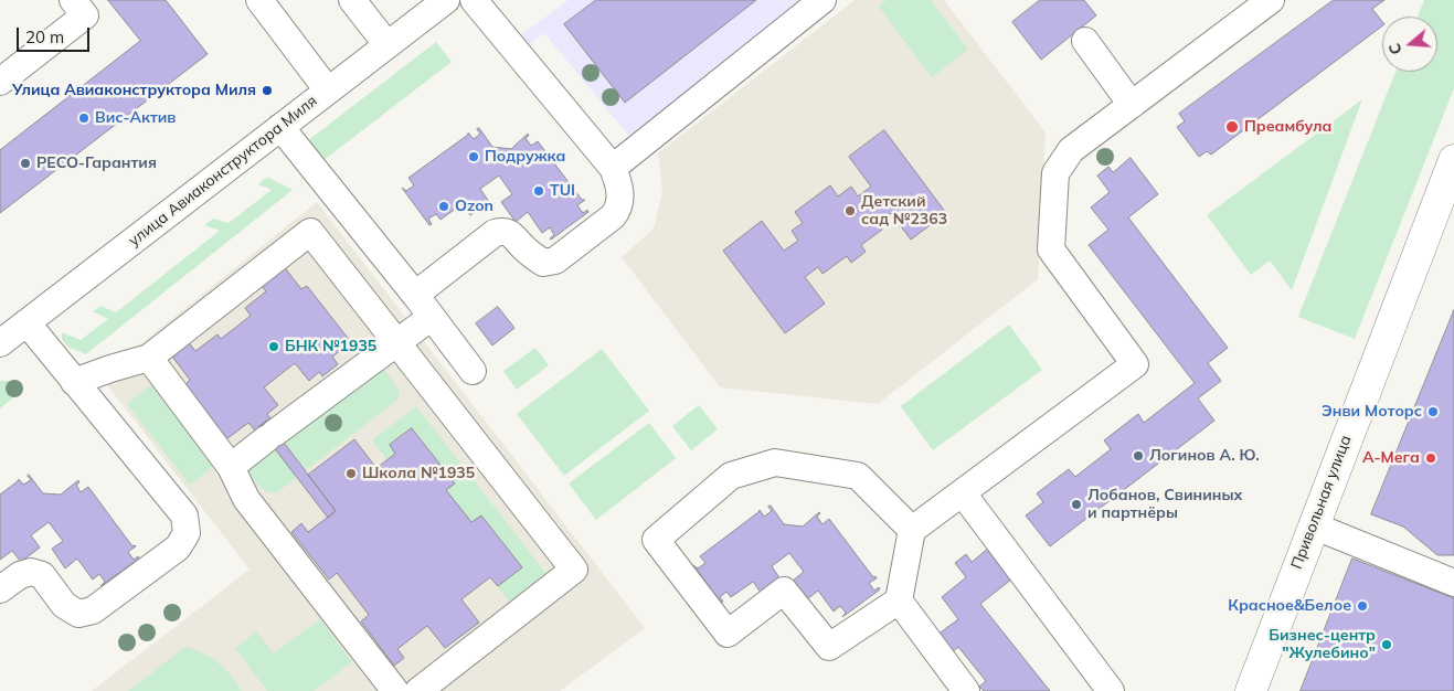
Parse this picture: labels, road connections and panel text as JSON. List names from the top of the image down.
{
  "streets": {
    "main road": ["Привольная улица"],
    "street": ["улица Авиаконструктора Миля"]
  },
  "places": [
    "Улица Авиаконструктора Миля",
    "Вис-Актив",
    "Преамбула",
    "Подружка",
    "РЕСО-Гарантия",
    "TUI",
    "Ozon",
    "Детский сад №2363",
    "БНК №1935",
    "Энви Моторс",
    "Логинов А. Ю.",
    "А-Мега",
    "Школа №1935",
    "Лобанов, Свининых и партнёры",
    "Красное&Белое",
    "Бизнес-центр \"Жулебино\""
  ],
  "scale_bar": "20 m",
  "north": "left"
}
